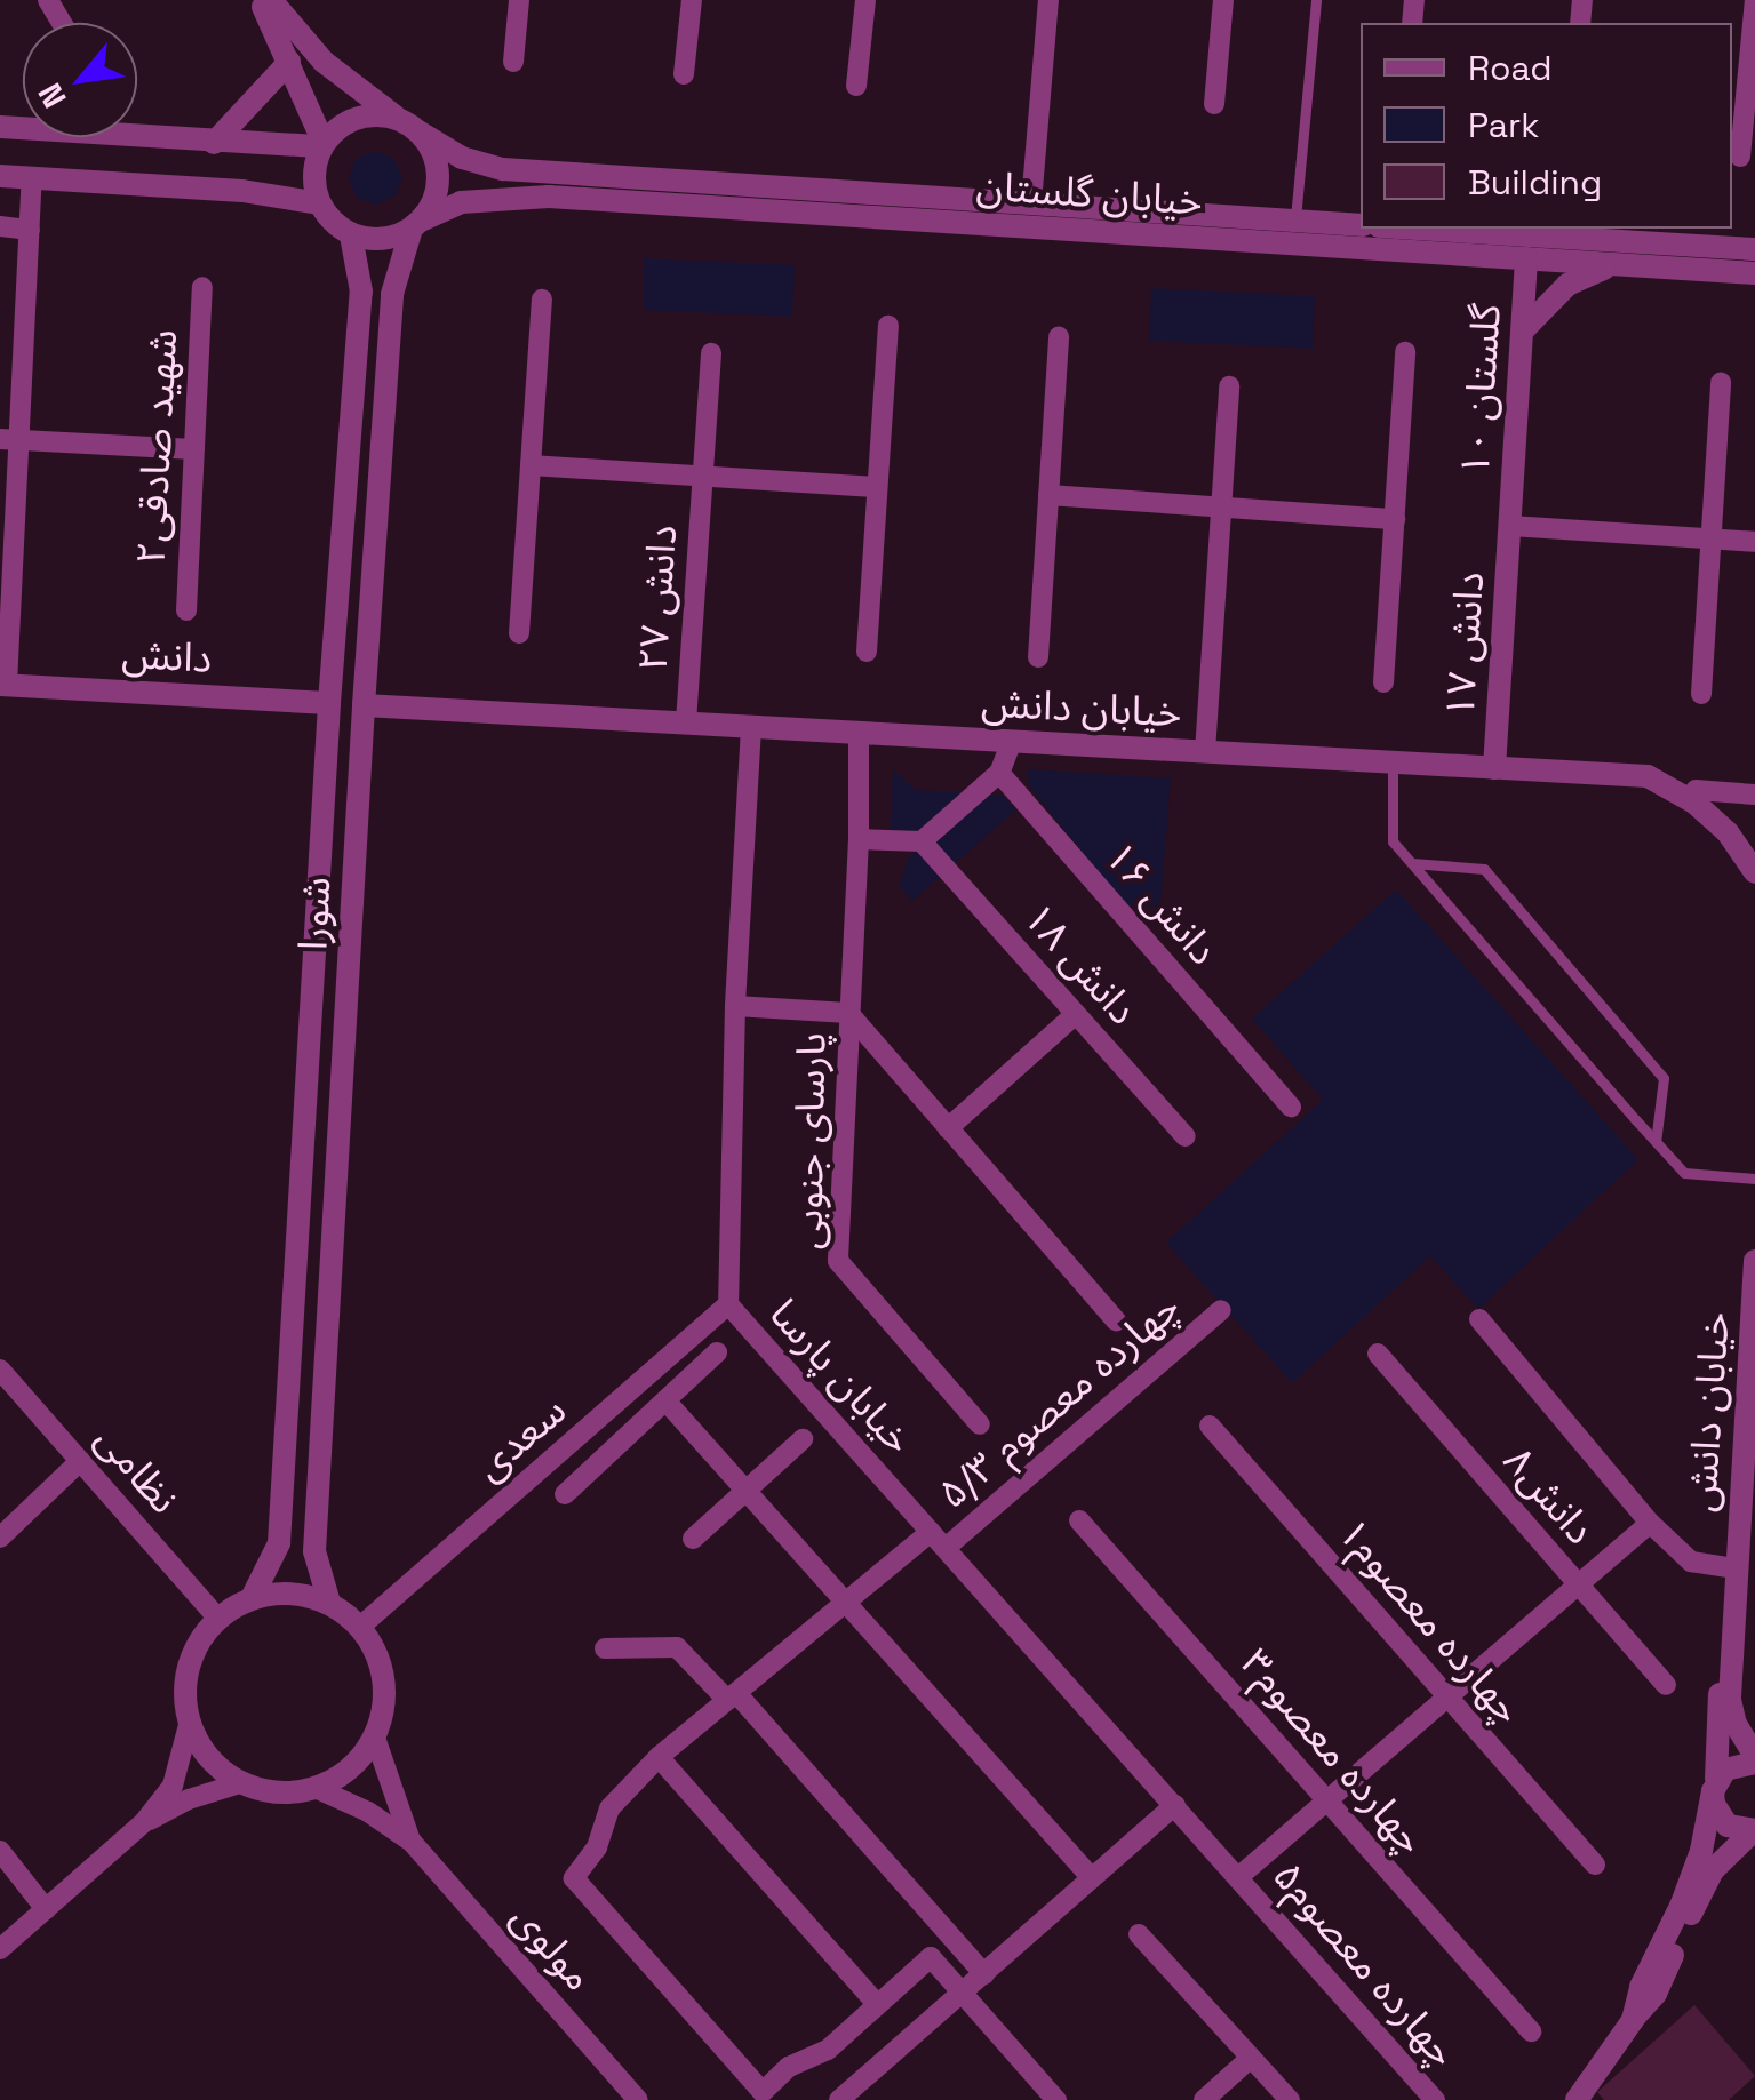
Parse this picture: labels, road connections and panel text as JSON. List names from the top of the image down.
{
  "streets": {
    "street": [
      "خیابان گلستان",
      "گلستان ۱۰",
      "شهید صادقی۲",
      "دانش ۲۷",
      "دانش ۱۷",
      "دانش",
      "خیابان دانش",
      "دانش ۱۶",
      "شورا",
      "دانش ۱۸",
      "پارسای جنوبی",
      "خیابان پارسا",
      "چهارده معصوم ۵/۳",
      "سعدی",
      "نظامی",
      "دانش۸",
      "چهارده معصوم۱",
      "چهارده معصوم۳",
      "مولوی",
      "چهارده معصوم۵"
    ]
  },
  "crossings": [
    ["خیابان گلستان", "گلستان ۱۰"],
    ["خیابان گلستان", "شورا"],
    ["گلستان ۱۰", "دانش ۱۷"],
    ["دانش ۲۷", "خیابان دانش"],
    ["دانش ۱۷", "خیابان دانش"],
    ["دانش", "شورا"],
    ["خیابان دانش", "شورا"],
    ["خیابان دانش", "پارسای جنوبی"],
    ["خیابان دانش", "خیابان پارسا"],
    ["شورا", "سعدی"],
    ["شورا", "نظامی"],
    ["خیابان پارسا", "چهارده معصوم ۵/۳"],
    ["خیابان پارسا", "سعدی"],
    ["خیابان پارسا", "چهارده معصوم۵"],
    ["سعدی", "نظامی"]
  ],
  "legend": ["Road", "Park", "Building"],
  "north": "bottom left"
}
